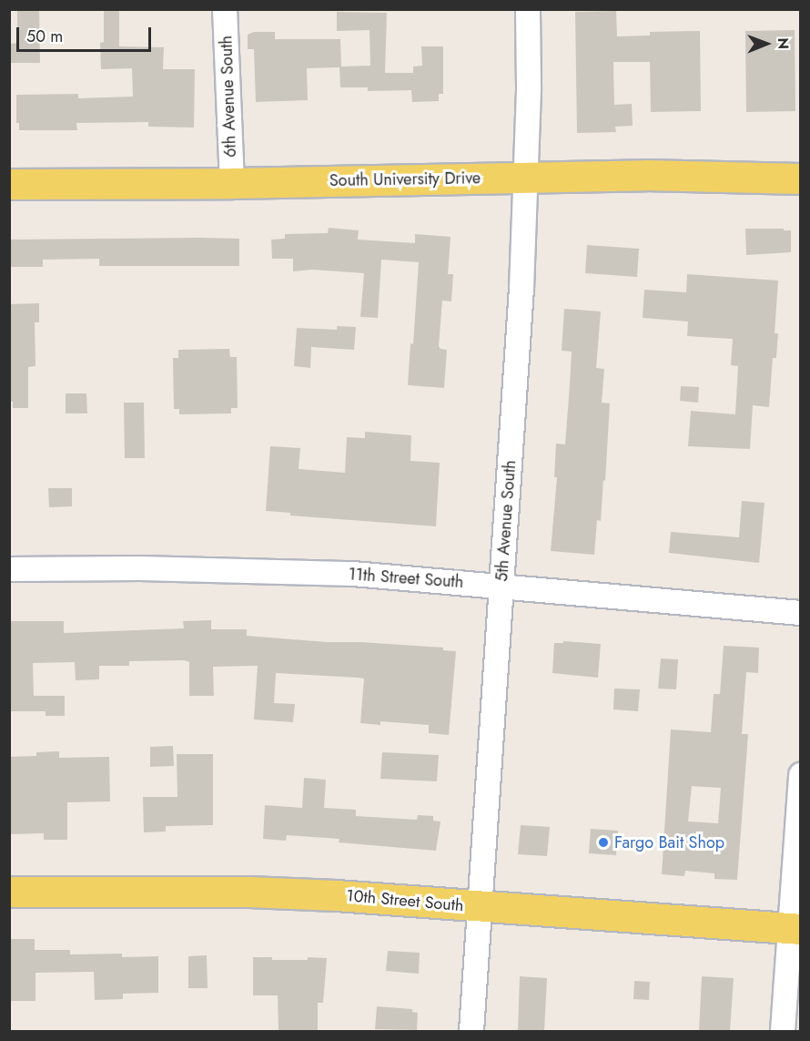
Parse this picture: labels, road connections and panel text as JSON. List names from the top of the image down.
{
  "streets": {
    "main road": ["South University Drive", "10th Street South"],
    "street": ["6th Avenue South", "5th Avenue South", "11th Street South"]
  },
  "crossings": [
    ["6th Avenue South", "South University Drive"],
    ["South University Drive", "5th Avenue South"],
    ["5th Avenue South", "11th Street South"],
    ["5th Avenue South", "10th Street South"]
  ],
  "places": ["Fargo Bait Shop"],
  "scale_bar": "50 m",
  "north": "right"
}
